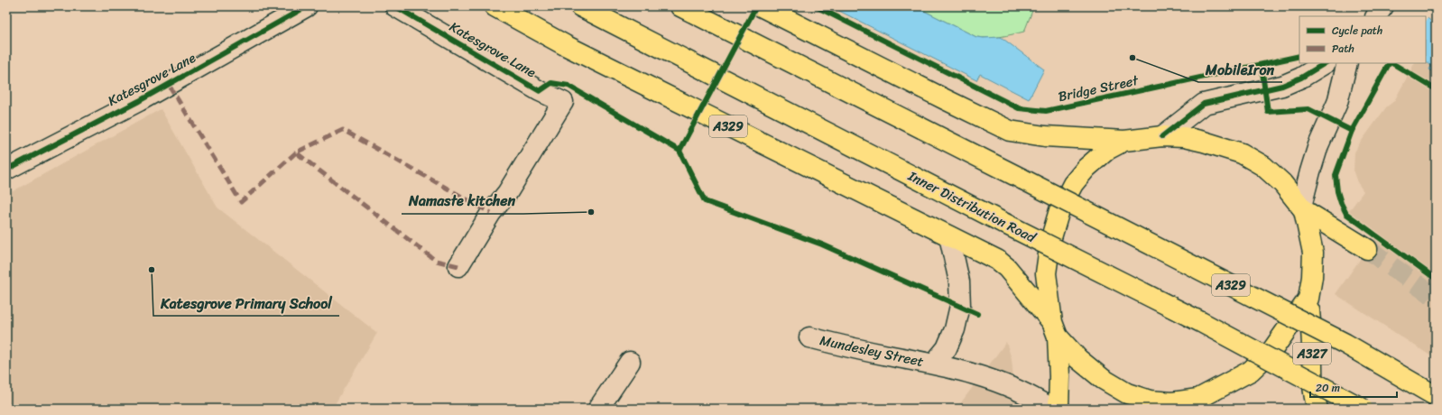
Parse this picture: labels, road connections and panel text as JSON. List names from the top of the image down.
{
  "streets": {
    "main road": ["A329", "Inner Distribution Road", "A327"],
    "street": ["Katesgrove Lane", "Mundesley Street"],
    "cycle path": ["Bridge Street"]
  },
  "crossings": [
    ["A329", "Mundesley Street"]
  ],
  "places": ["MobileIron", "Namaste kitchen", "Katesgrove Primary School"],
  "legend": ["Cycle path", "Path"],
  "scale_bar": "20 m"
}
